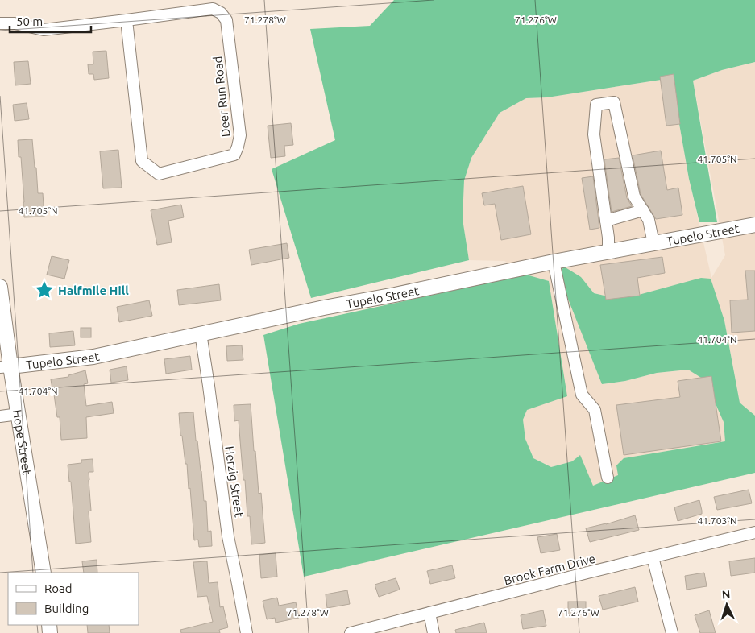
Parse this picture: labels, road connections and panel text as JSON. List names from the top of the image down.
{
  "streets": {
    "main road": ["Tupelo Street", "Hope Street"],
    "street": ["Deer Run Road", "Herzig Street", "Brook Farm Drive"]
  },
  "crossings": [
    ["Tupelo Street", "Hope Street"],
    ["Tupelo Street", "Herzig Street"]
  ],
  "places": {
    "place": ["Halfmile Hill"]
  },
  "legend": ["Road", "Building"],
  "scale_bar": "50 m",
  "north": "top",
  "coordinates": [
    "71.278°W",
    "71.276°W",
    "41.705°N",
    "41.704°N",
    "41.703°N"
  ]
}
